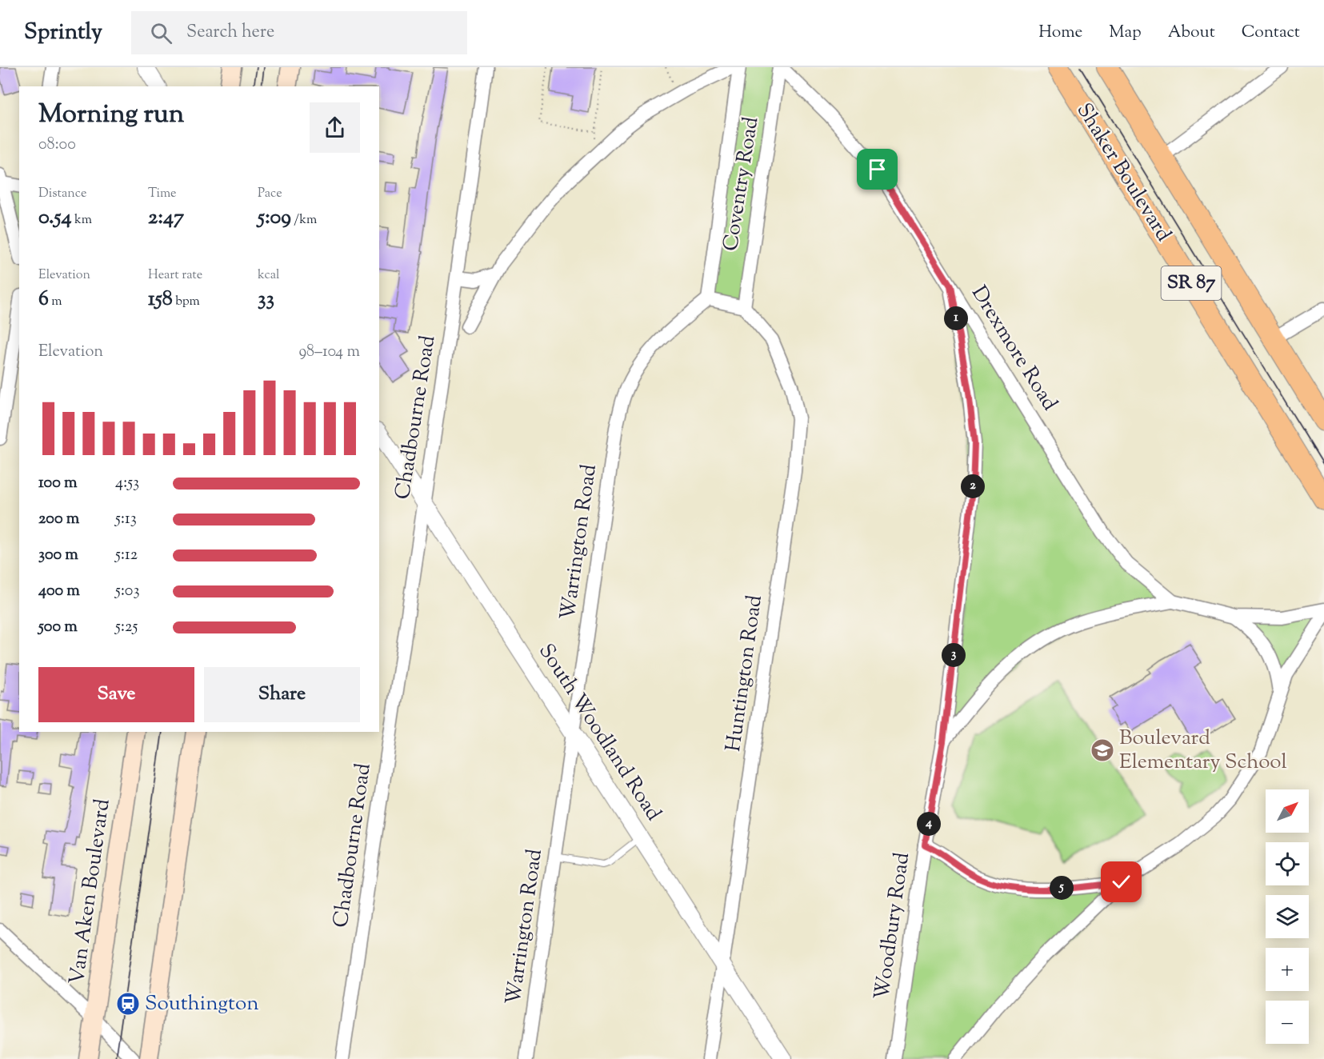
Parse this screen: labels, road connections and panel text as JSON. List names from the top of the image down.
{
  "streets": {
    "main road": ["Shaker Boulevard", "SR 87", "Van Aken Boulevard"],
    "street": [
      "Coventry Road",
      "Drexmore Road",
      "Chadbourne Road",
      "Warrington Road",
      "Huntington Road",
      "South Woodland Road",
      "Woodbury Road"
    ]
  },
  "crossings": [
    ["Coventry Road", "Drexmore Road"],
    ["Coventry Road", "Warrington Road"],
    ["Coventry Road", "Huntington Road"],
    ["Drexmore Road", "Woodbury Road"],
    ["Chadbourne Road", "South Woodland Road"],
    ["Warrington Road", "South Woodland Road"],
    ["Huntington Road", "South Woodland Road"]
  ],
  "places": {
    "school or university": ["Boulevard Elementary School"],
    "station": ["Southington"]
  },
  "north": "top right",
  "page": {
    "header": "Sprintly",
    "search": "Search here",
    "nav": [
      "Home",
      "Map",
      "About",
      "Contact"
    ],
    "heading": ["Morning run", "08:00"],
    "stats": [
      ["Distance", "0.54 km"],
      ["Time", "2:47"],
      ["Pace", "5:09 /km"],
      ["Elevation", "6 m"],
      ["Heart rate", "158 bpm"],
      ["kcal", "33"]
    ],
    "pins": [
      "1",
      "2",
      "3",
      "4",
      "5"
    ],
    "chart": ["Elevation", "98–104 m"],
    "list": [
      {
        "name": "100 m",
        "note": "4:53"
      },
      {
        "name": "200 m",
        "note": "5:13"
      },
      {
        "name": "300 m",
        "note": "5:12"
      },
      {
        "name": "400 m",
        "note": "5:03"
      },
      {
        "name": "500 m",
        "note": "5:25"
      }
    ],
    "buttons": ["Save", "Share"],
    "map_buttons": ["+", "−"]
  }
}
